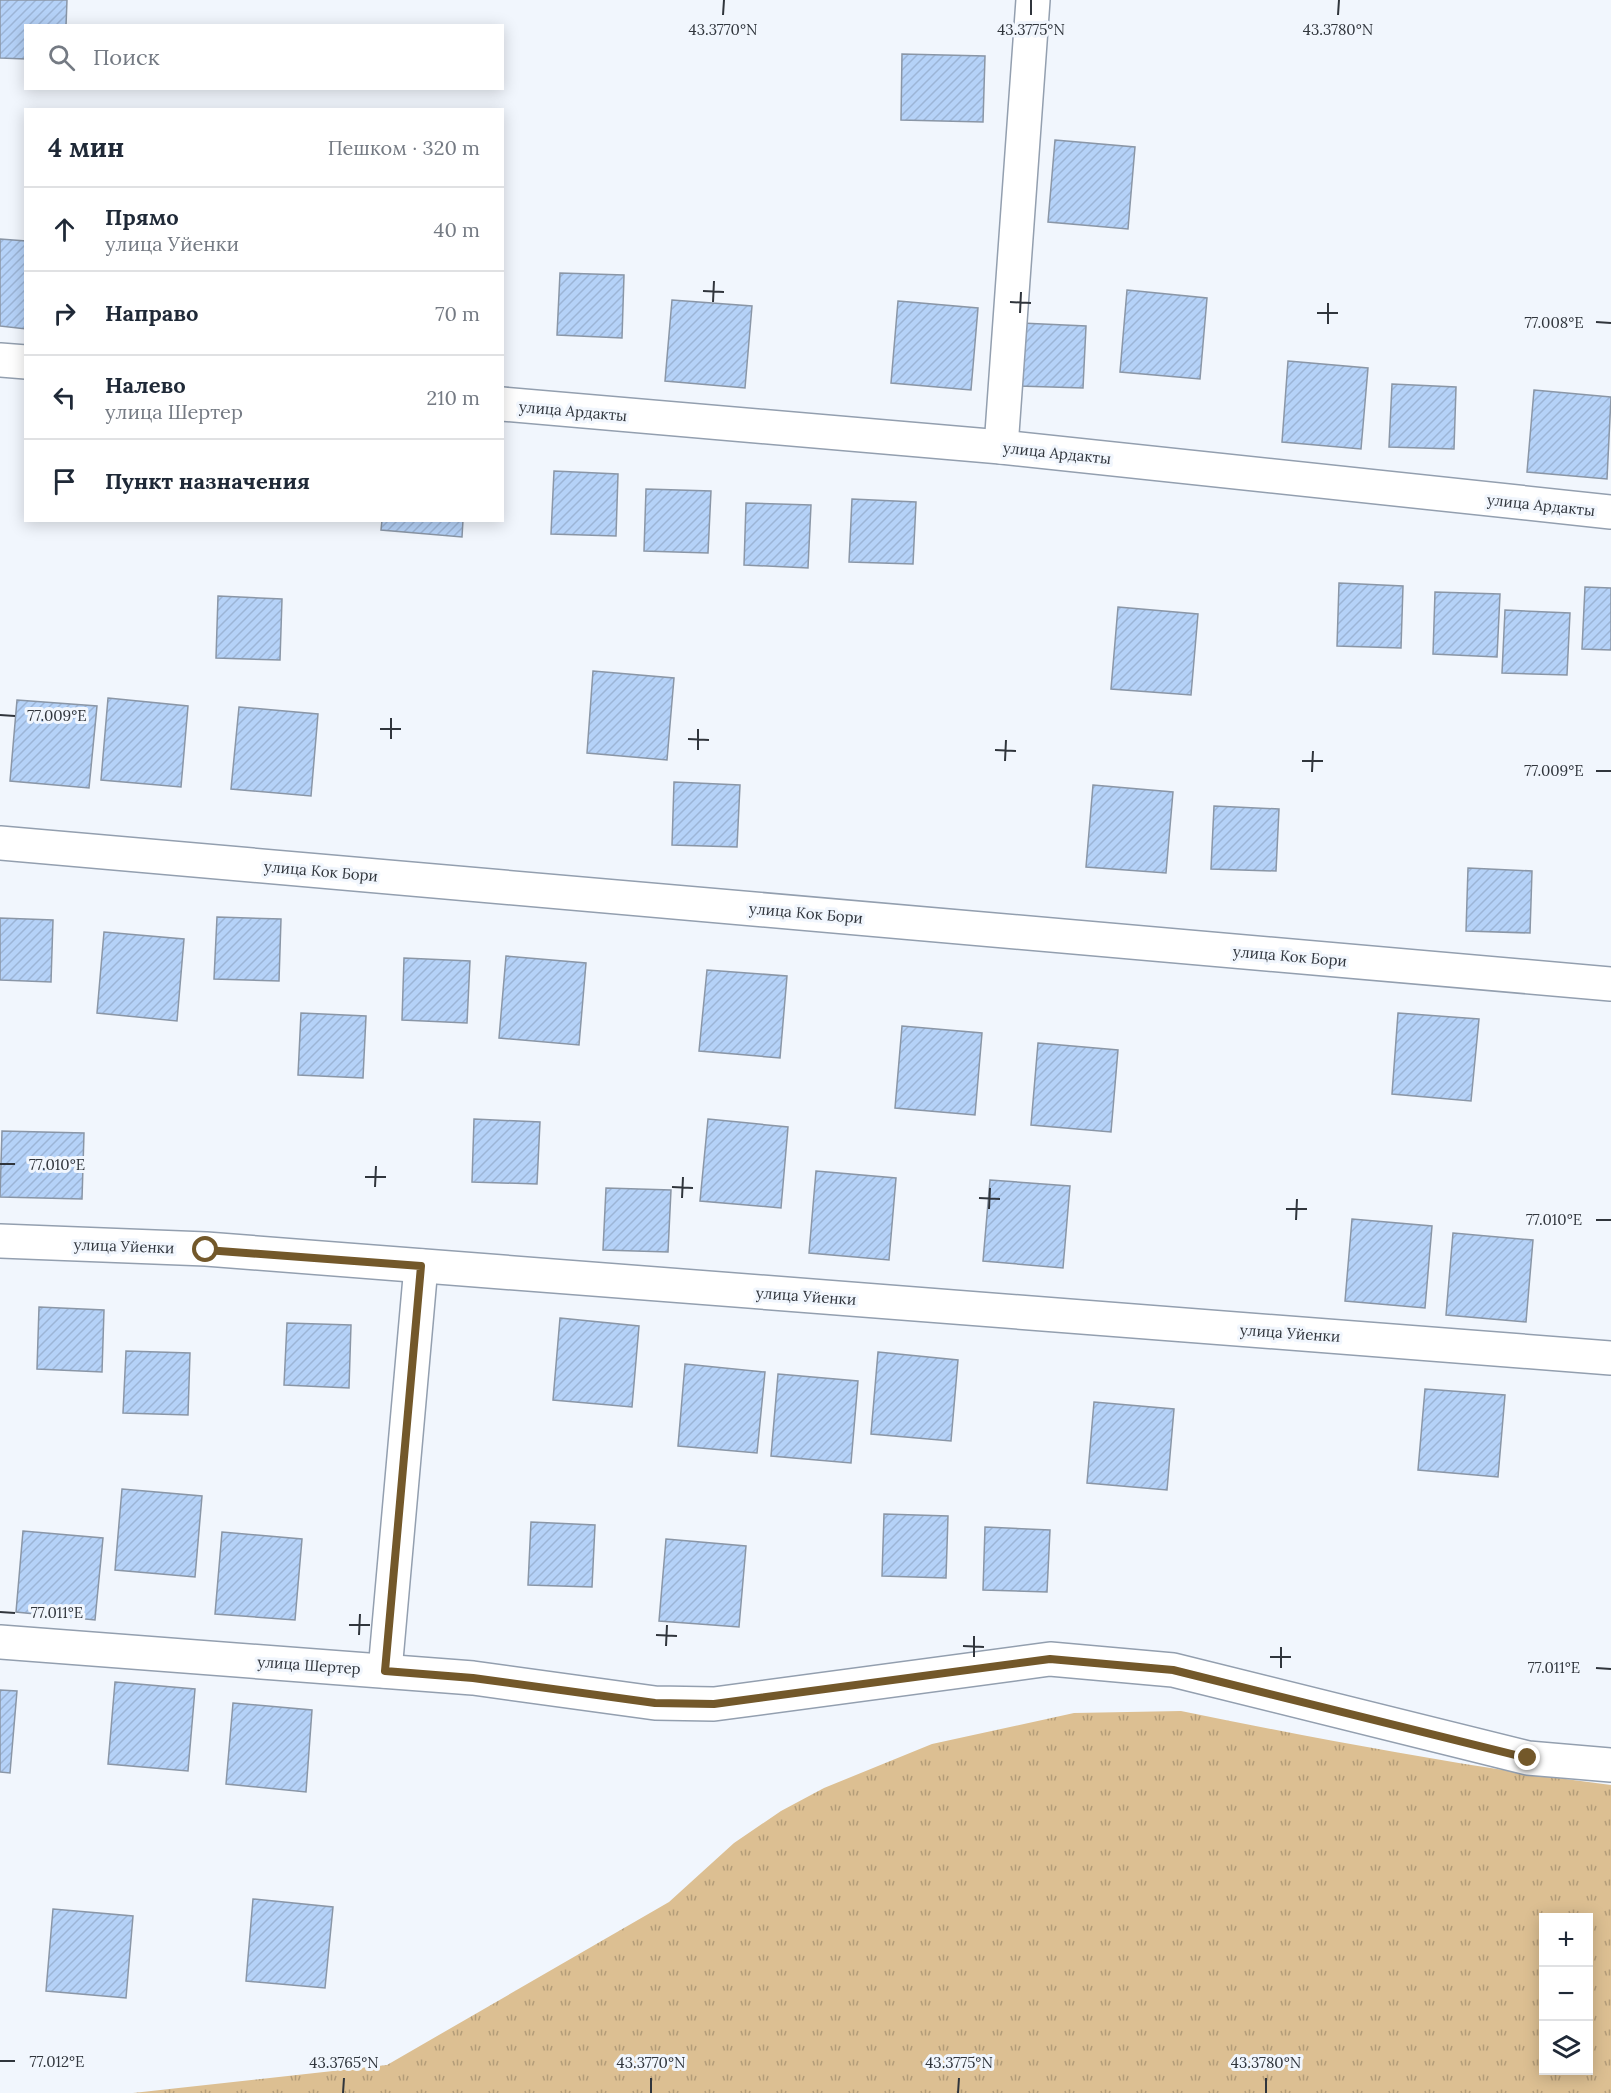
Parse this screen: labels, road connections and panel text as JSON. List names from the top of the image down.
{
  "streets": {
    "street": [
      "улица Ардакты",
      "улица Кок Бори",
      "улица Уйенки",
      "улица Шертер"
    ]
  },
  "page": {
    "search": "Поиск",
    "heading": ["4 мин", "Пешком · 320 m"],
    "list": [
      ["Прямо", "улица Уйенки", "40 m"],
      ["Направо", "70 m"],
      ["Налево", "улица Шертер", "210 m"],
      "Пункт назначения"
    ],
    "map_buttons": ["+", "−"]
  },
  "coordinates": [
    "43.3770°N",
    "43.3775°N",
    "43.3780°N",
    "77.008°E",
    "77.009°E",
    "77.010°E",
    "77.011°E",
    "77.012°E",
    "43.3765°N"
  ]
}
